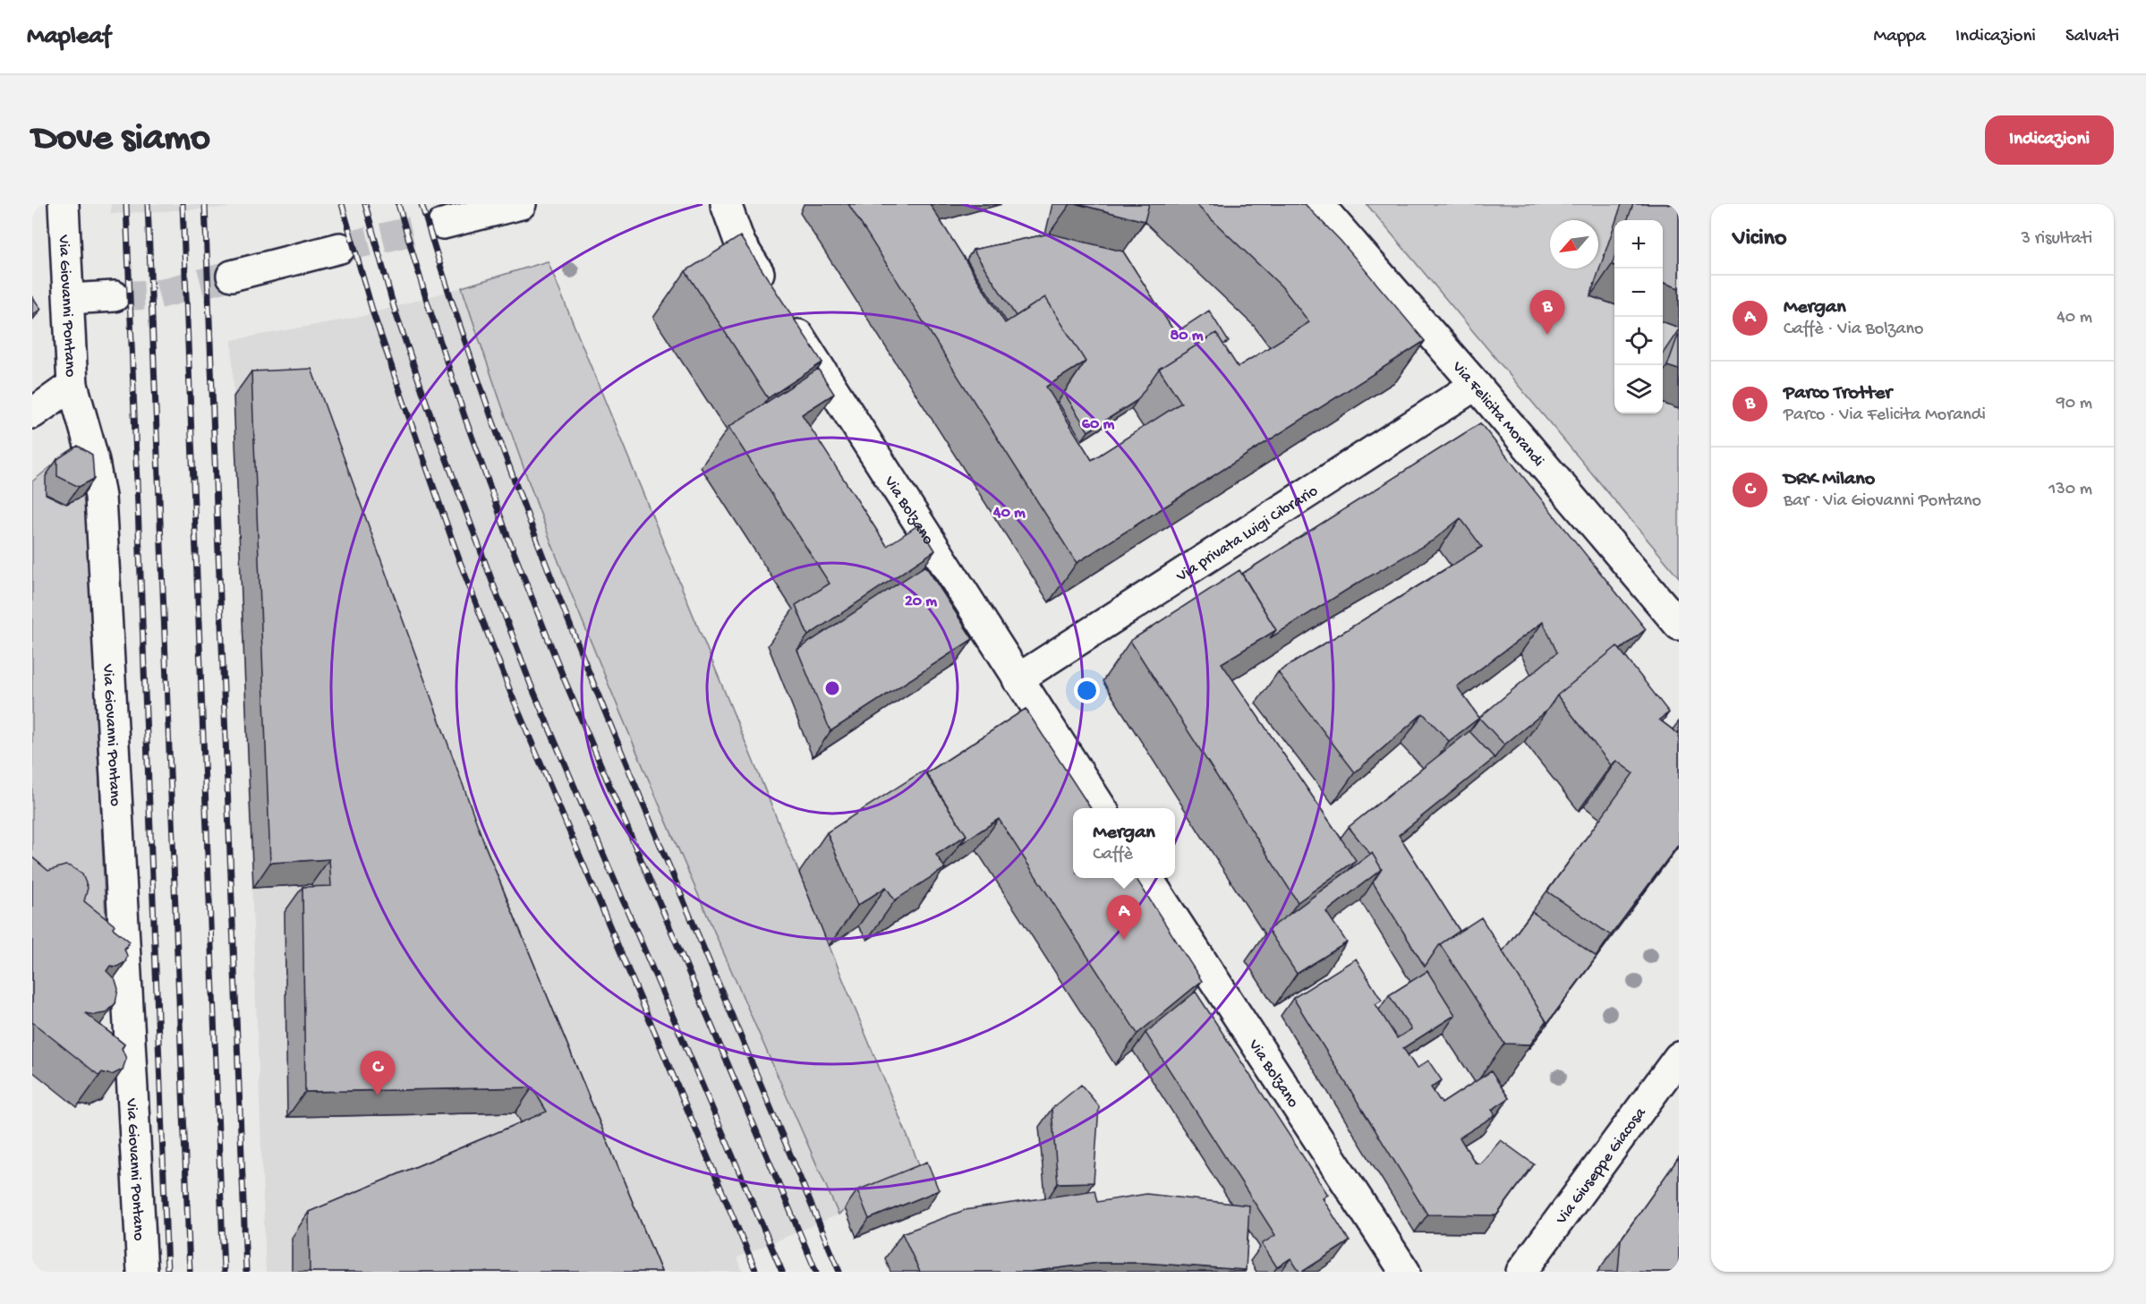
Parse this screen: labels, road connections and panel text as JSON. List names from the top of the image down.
{
  "streets": {
    "street": [
      "Via Giovanni Pontano",
      "Via Felicita Morandi",
      "Via Bolzano",
      "Via privata Luigi Cibrario",
      "Via Giuseppe Giacosa"
    ]
  },
  "crossings": [
    ["Via Felicita Morandi", "Via privata Luigi Cibrario"],
    ["Via Bolzano", "Via privata Luigi Cibrario"]
  ],
  "north": "bottom left",
  "page": {
    "header": "Mapleaf",
    "nav": ["Mappa", "Indicazioni", "Salvati"],
    "buttons": "Indicazioni",
    "title": "Dove siamo",
    "heading": ["Vicino", "3 risultati"],
    "map_buttons": ["+", "−"],
    "list": [
      {
        "mark": "A",
        "name": "Mergan",
        "note": "Caffè · Via Bolzano",
        "value": "40 m"
      },
      {
        "mark": "B",
        "name": "Parco Trotter",
        "note": "Parco · Via Felicita Morandi",
        "value": "90 m"
      },
      {
        "mark": "C",
        "name": "DRK Milano",
        "note": "Bar · Via Giovanni Pontano",
        "value": "130 m"
      }
    ],
    "pins": ["B", "A", "C"],
    "popup": ["Mergan", "Caffè"]
  },
  "rings": [
    "80 m",
    "60 m",
    "40 m",
    "20 m"
  ]
}
